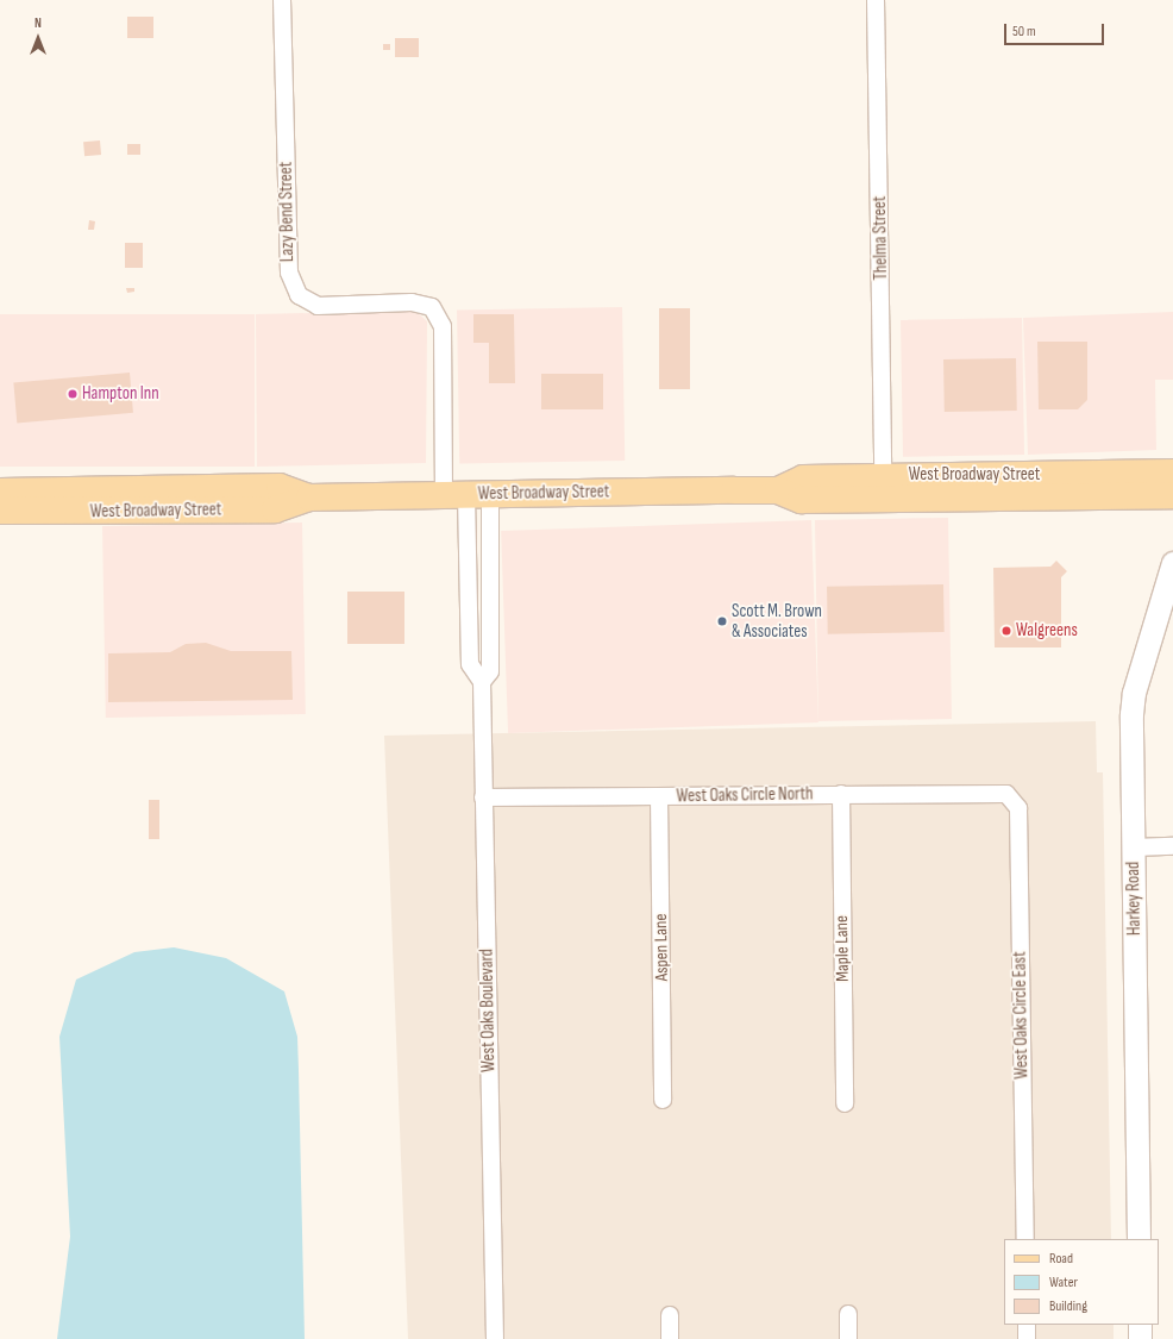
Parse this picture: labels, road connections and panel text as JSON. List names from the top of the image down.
{
  "streets": {
    "main road": ["West Broadway Street"],
    "street": [
      "Lazy Bend Street",
      "Thelma Street",
      "West Oaks Circle North",
      "Harkey Road",
      "Aspen Lane",
      "Maple Lane",
      "West Oaks Boulevard",
      "West Oaks Circle East"
    ]
  },
  "crossings": [
    ["Lazy Bend Street", "West Broadway Street"],
    ["Lazy Bend Street", "West Oaks Boulevard"],
    ["Thelma Street", "West Broadway Street"],
    ["West Broadway Street", "West Oaks Boulevard"],
    ["West Oaks Circle North", "Aspen Lane"],
    ["West Oaks Circle North", "Maple Lane"],
    ["West Oaks Circle North", "West Oaks Boulevard"],
    ["West Oaks Circle North", "West Oaks Circle East"]
  ],
  "places": ["Hampton Inn", "Scott M. Brown & Associates", "Walgreens"],
  "legend": ["Road", "Water", "Building"],
  "scale_bar": "50 m",
  "north": "top"
}
